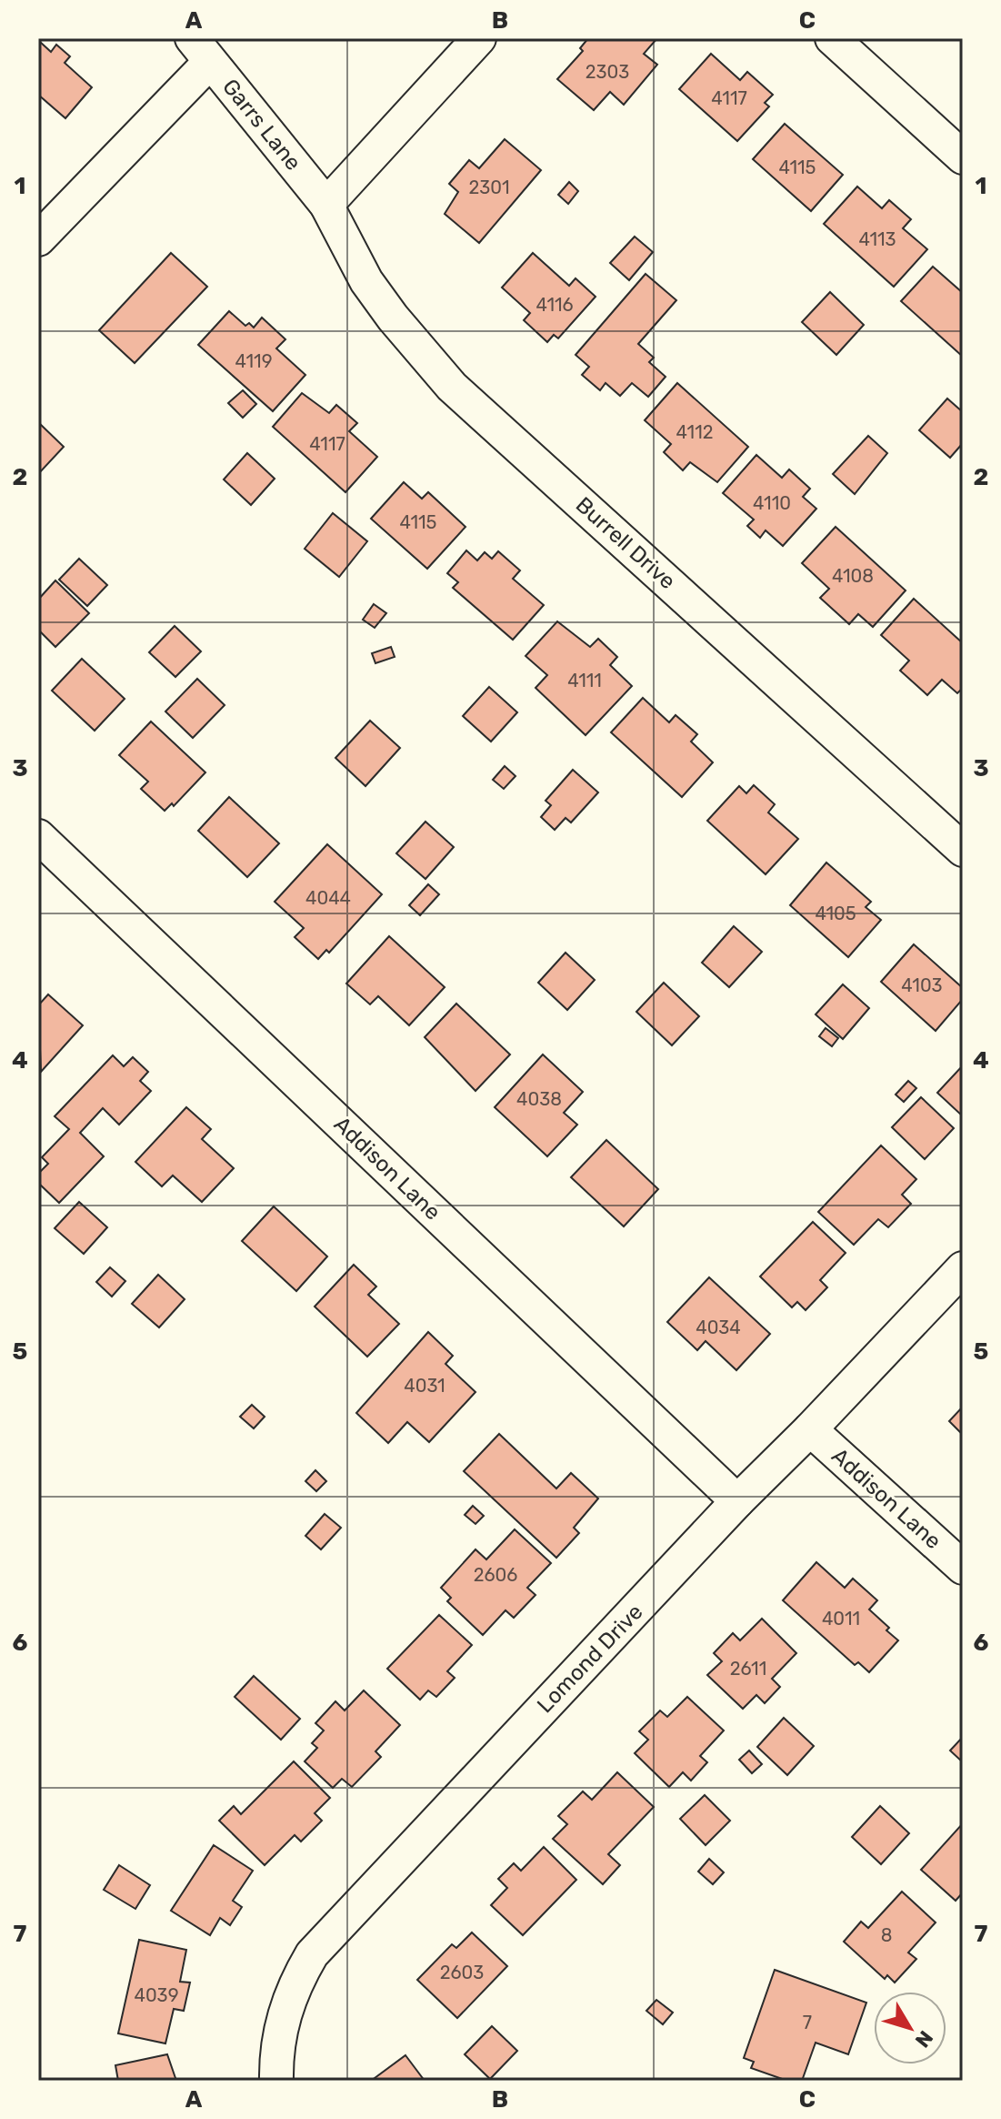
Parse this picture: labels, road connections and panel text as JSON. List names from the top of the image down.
{
  "streets": {
    "street": [
      "Garrs Lane",
      "Burrell Drive",
      "Addison Lane",
      "Lomond Drive"
    ]
  },
  "crossings": [
    ["Garrs Lane", "Burrell Drive"],
    ["Addison Lane", "Lomond Drive"]
  ],
  "house_numbers": [
    "2303",
    "4117",
    "4115",
    "2301",
    "4113",
    "4116",
    "4119",
    "4112",
    "4117",
    "4110",
    "4115",
    "4108",
    "4111",
    "4044",
    "4105",
    "4103",
    "4038",
    "4034",
    "4031",
    "2606",
    "4011",
    "2611",
    "8",
    "2603",
    "4039",
    "7"
  ],
  "north": "bottom right",
  "grid": {
    "columns": ["A", "B", "C"],
    "rows": [
      "1",
      "2",
      "3",
      "4",
      "5",
      "6",
      "7"
    ]
  }
}
